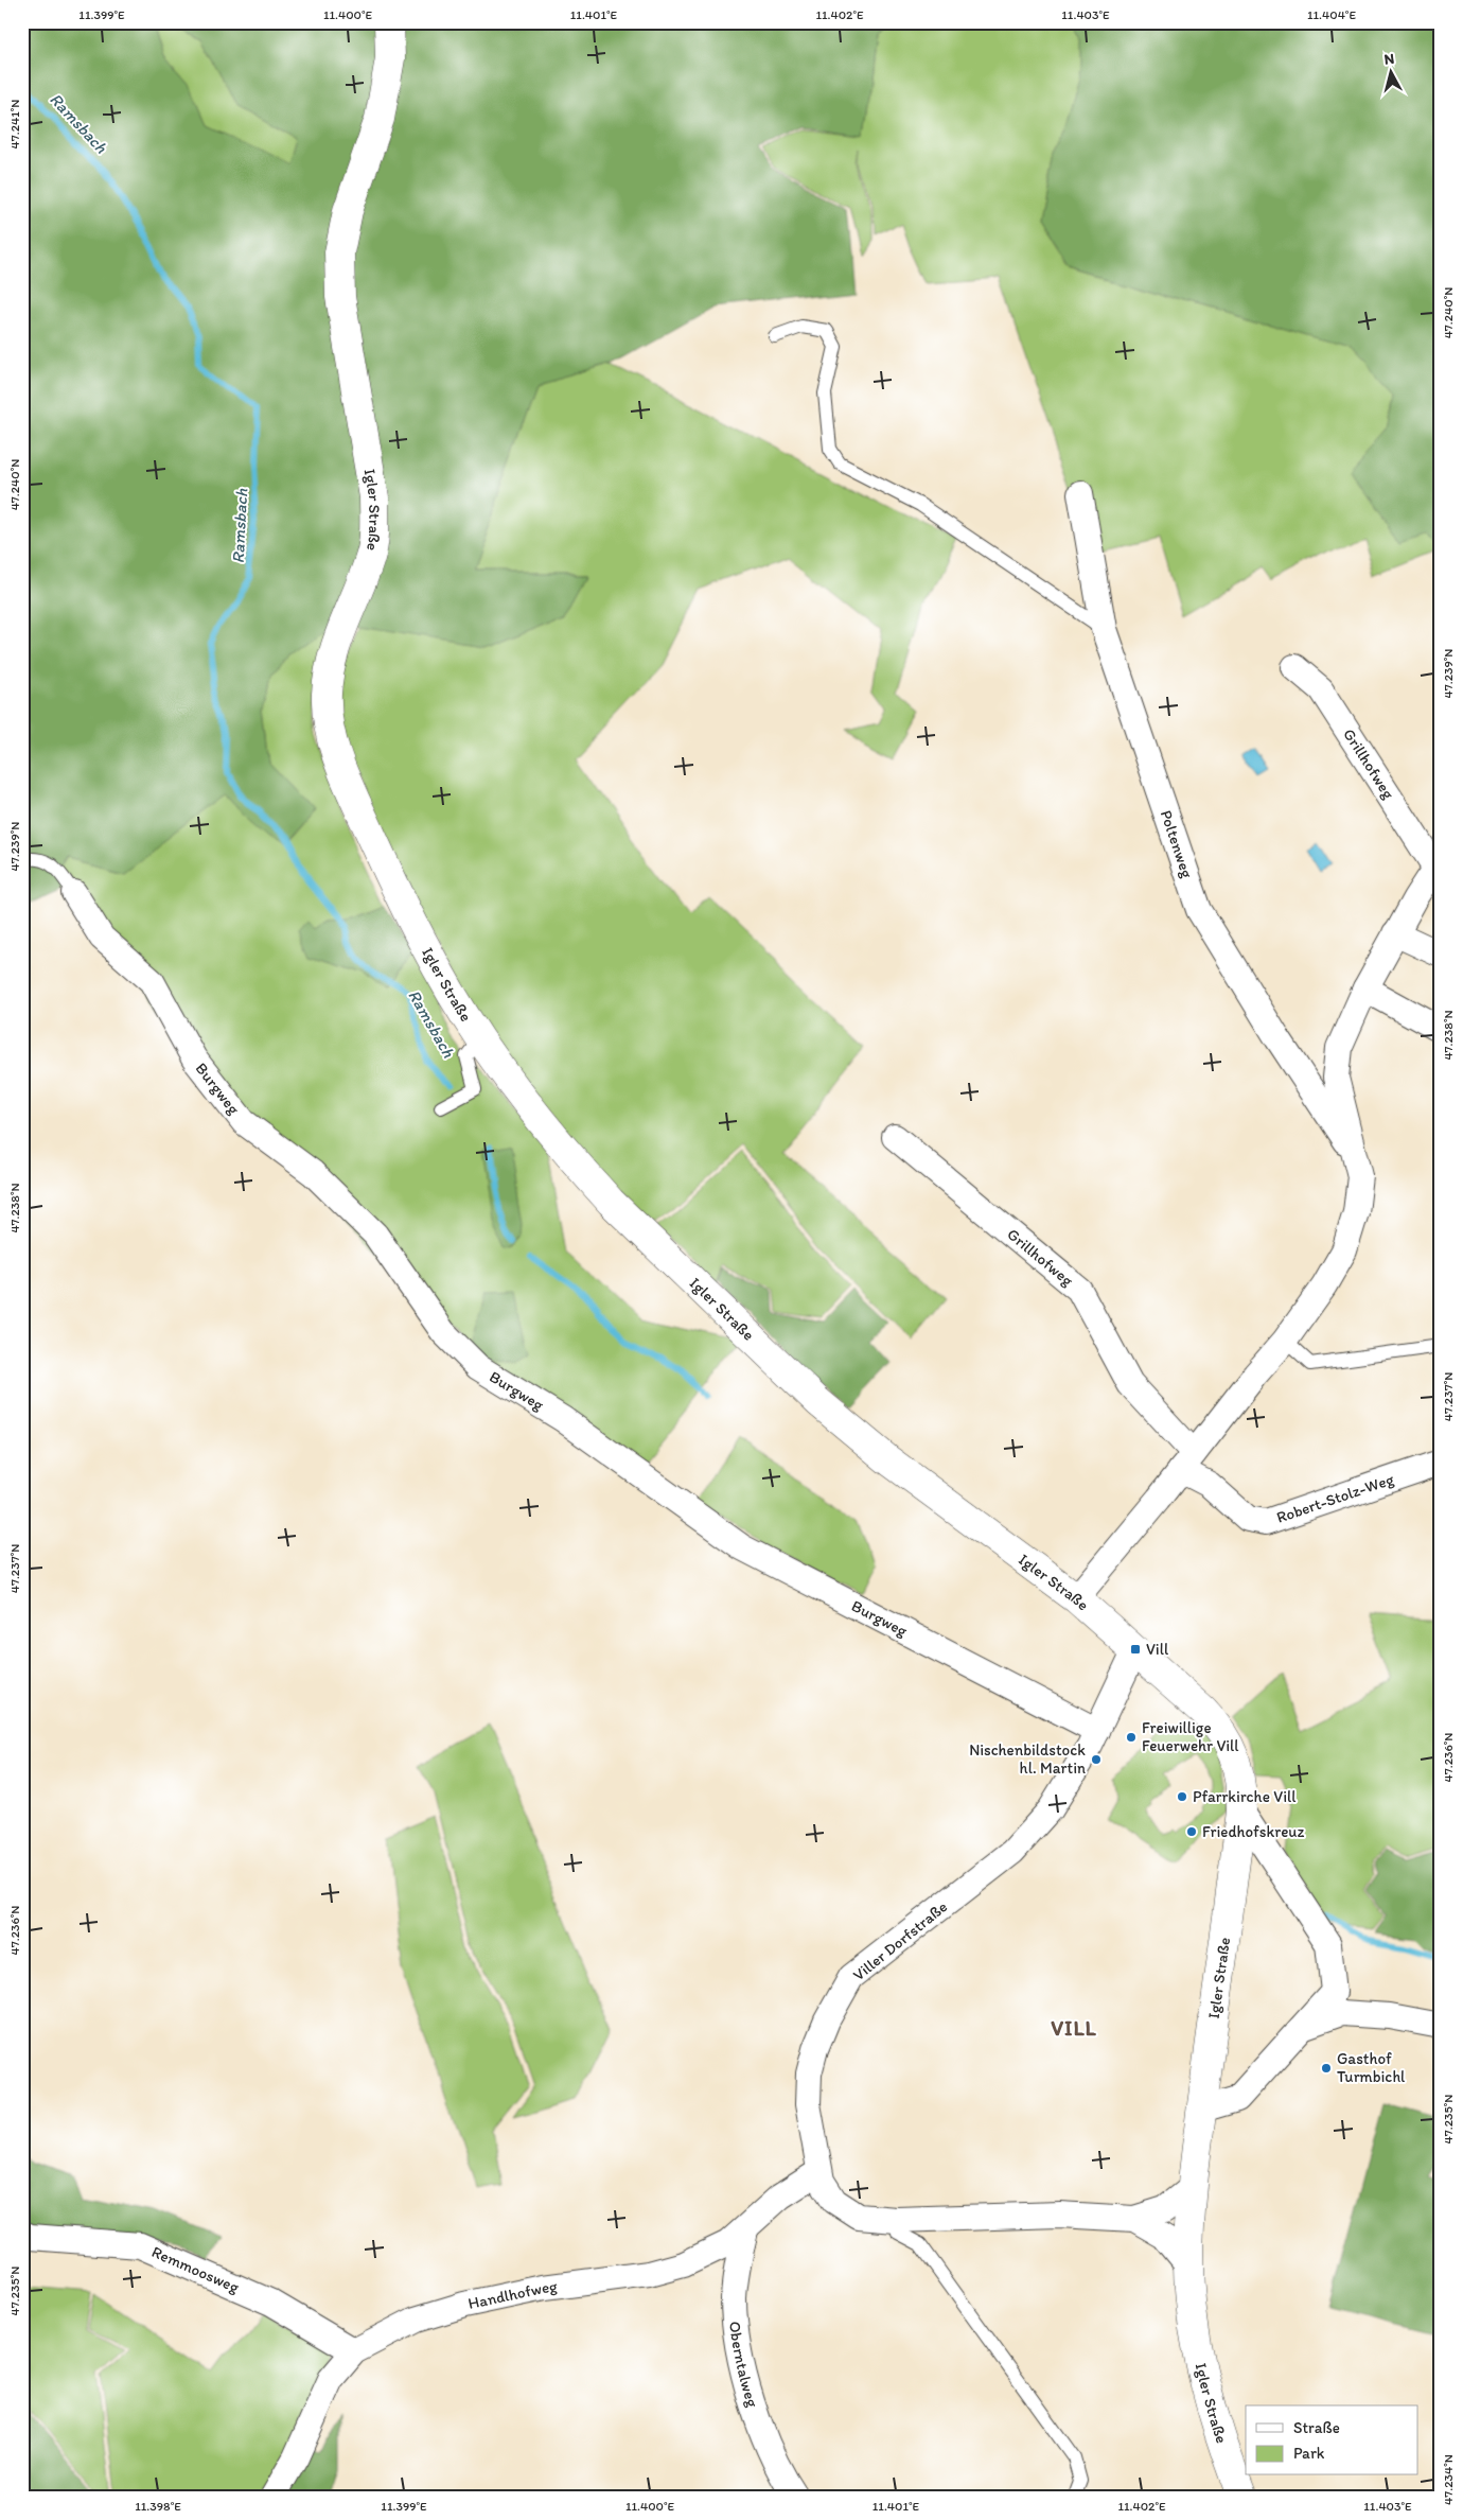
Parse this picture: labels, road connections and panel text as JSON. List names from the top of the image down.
{
  "streets": {
    "main road": ["Igler Straße"],
    "street": [
      "Grillhofweg",
      "Poltenweg",
      "Burgweg",
      "Robert-Stolz-Weg",
      "Viller Dorfstraße",
      "Remmoosweg",
      "Handlhofweg",
      "Oberntalweg"
    ]
  },
  "crossings": [
    ["Igler Straße", "Grillhofweg"],
    ["Igler Straße", "Viller Dorfstraße"],
    ["Grillhofweg", "Poltenweg"],
    ["Grillhofweg", "Robert-Stolz-Weg"],
    ["Burgweg", "Viller Dorfstraße"],
    ["Viller Dorfstraße", "Handlhofweg"],
    ["Remmoosweg", "Handlhofweg"],
    ["Handlhofweg", "Oberntalweg"]
  ],
  "districts": ["VILL"],
  "water": ["Ramsbach"],
  "places": {
    "transit": ["Vill"],
    "other": [
      "Freiwillige Feuerwehr Vill",
      "Nischenbildstock hl. Martin",
      "Pfarrkirche Vill",
      "Friedhofskreuz",
      "Gasthof Turmbichl"
    ]
  },
  "legend": ["Straße", "Park"],
  "north": "top",
  "coordinates": [
    "11.399°E",
    "11.400°E",
    "11.401°E",
    "11.402°E",
    "11.403°E",
    "11.404°E",
    "47.241°N",
    "47.240°N",
    "47.239°N",
    "47.238°N",
    "47.237°N",
    "47.236°N",
    "47.235°N",
    "47.234°N",
    "11.398°E"
  ]
}
